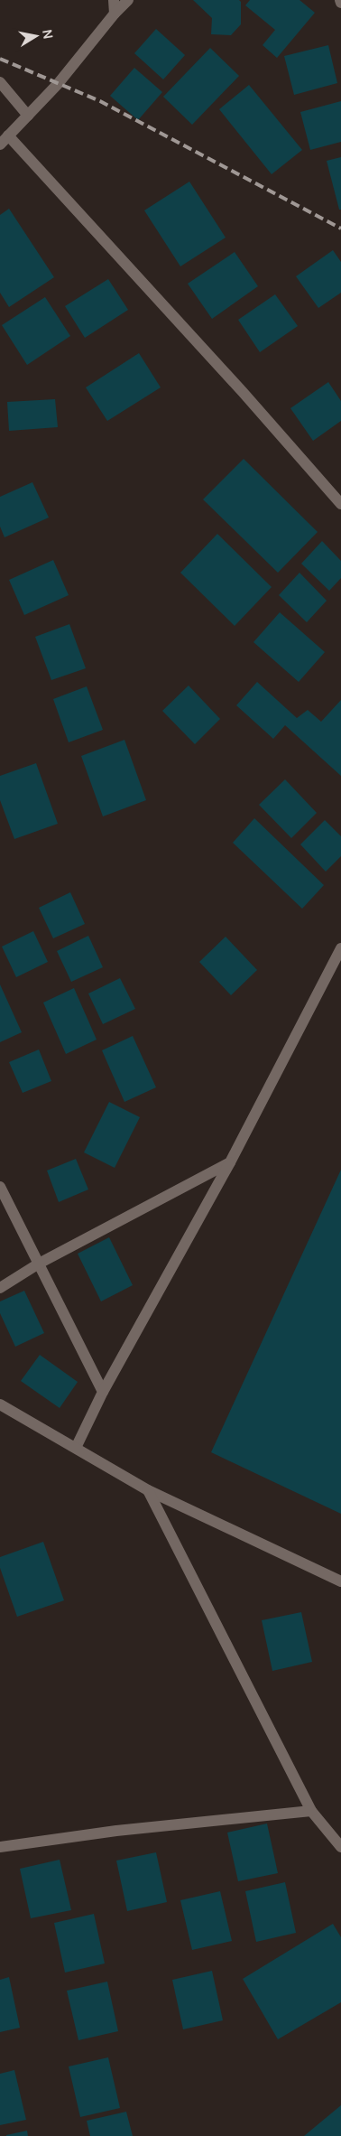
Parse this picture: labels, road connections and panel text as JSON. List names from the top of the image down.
{
  "north": "right"
}
